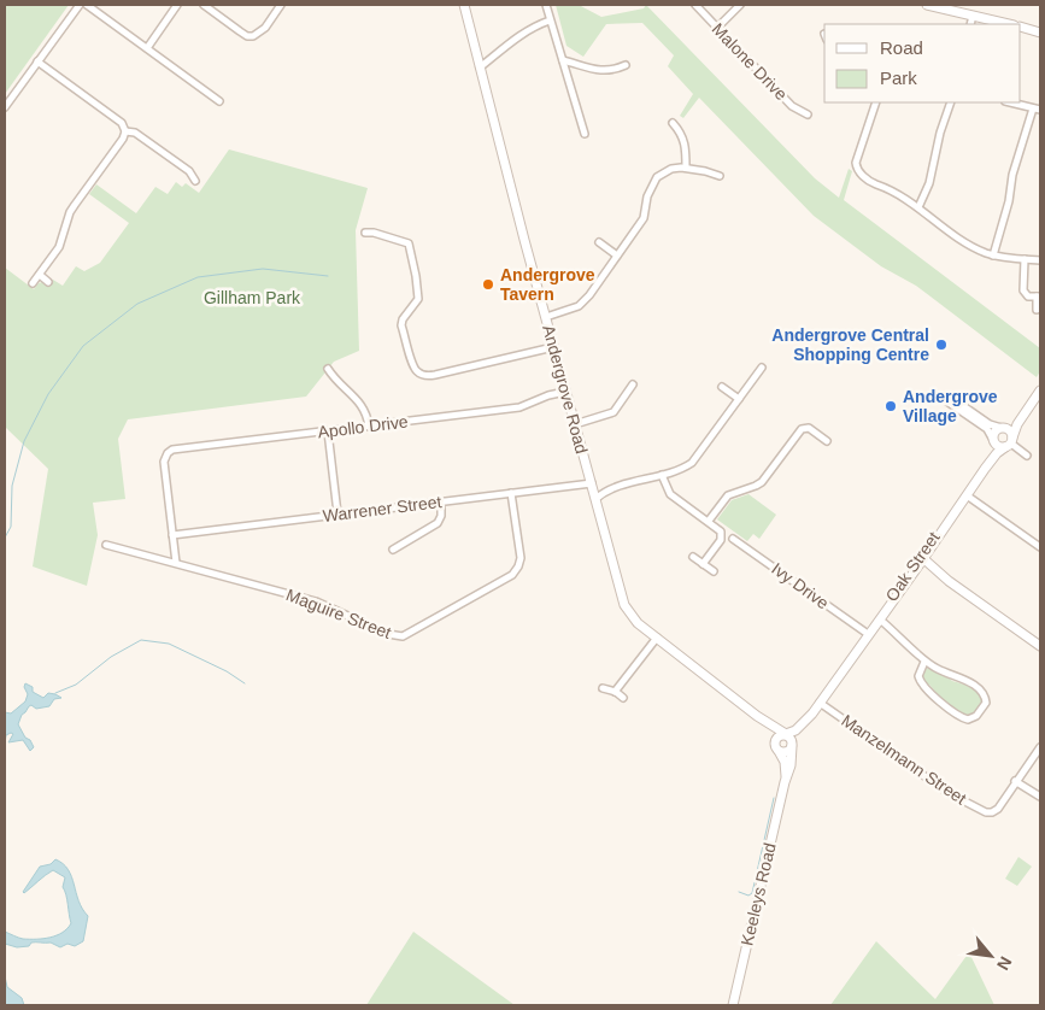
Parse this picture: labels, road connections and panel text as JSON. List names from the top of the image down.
{
  "streets": {
    "street": [
      "Malone Drive",
      "Andergrove Road",
      "Apollo Drive",
      "Warrener Street",
      "Oak Street",
      "Ivy Drive",
      "Maguire Street",
      "Manzelmann Street",
      "Keeleys Road"
    ]
  },
  "crossings": [
    ["Andergrove Road", "Apollo Drive"],
    ["Andergrove Road", "Warrener Street"],
    ["Andergrove Road", "Oak Street"],
    ["Andergrove Road", "Keeleys Road"],
    ["Warrener Street", "Maguire Street"],
    ["Oak Street", "Ivy Drive"],
    ["Oak Street", "Manzelmann Street"],
    ["Oak Street", "Keeleys Road"]
  ],
  "parks": ["Gillham Park"],
  "places": ["Andergrove Tavern", "Andergrove Central Shopping Centre", "Andergrove Village"],
  "legend": ["Road", "Park"],
  "north": "bottom right"
}
